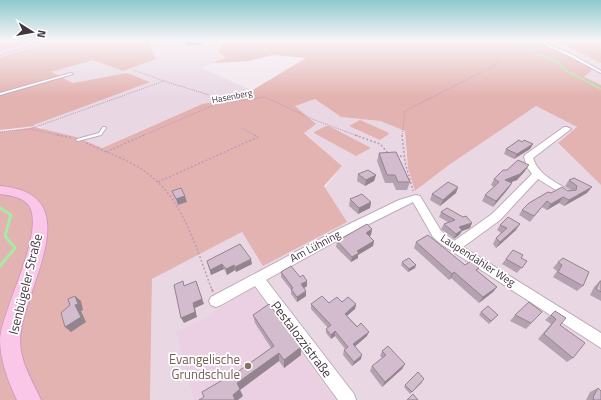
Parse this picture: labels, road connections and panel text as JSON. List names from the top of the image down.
{
  "streets": {
    "street": [
      "Am Lühning",
      "Laupendahler Weg",
      "Isenbügeler Straße",
      "Pestalozzistraße"
    ],
    "path": ["Hasenberg"]
  },
  "crossings": [
    ["Am Lühning", "Laupendahler Weg"],
    ["Am Lühning", "Pestalozzistraße"]
  ],
  "places": ["Evangelische Grundschule"],
  "north": "right"
}
